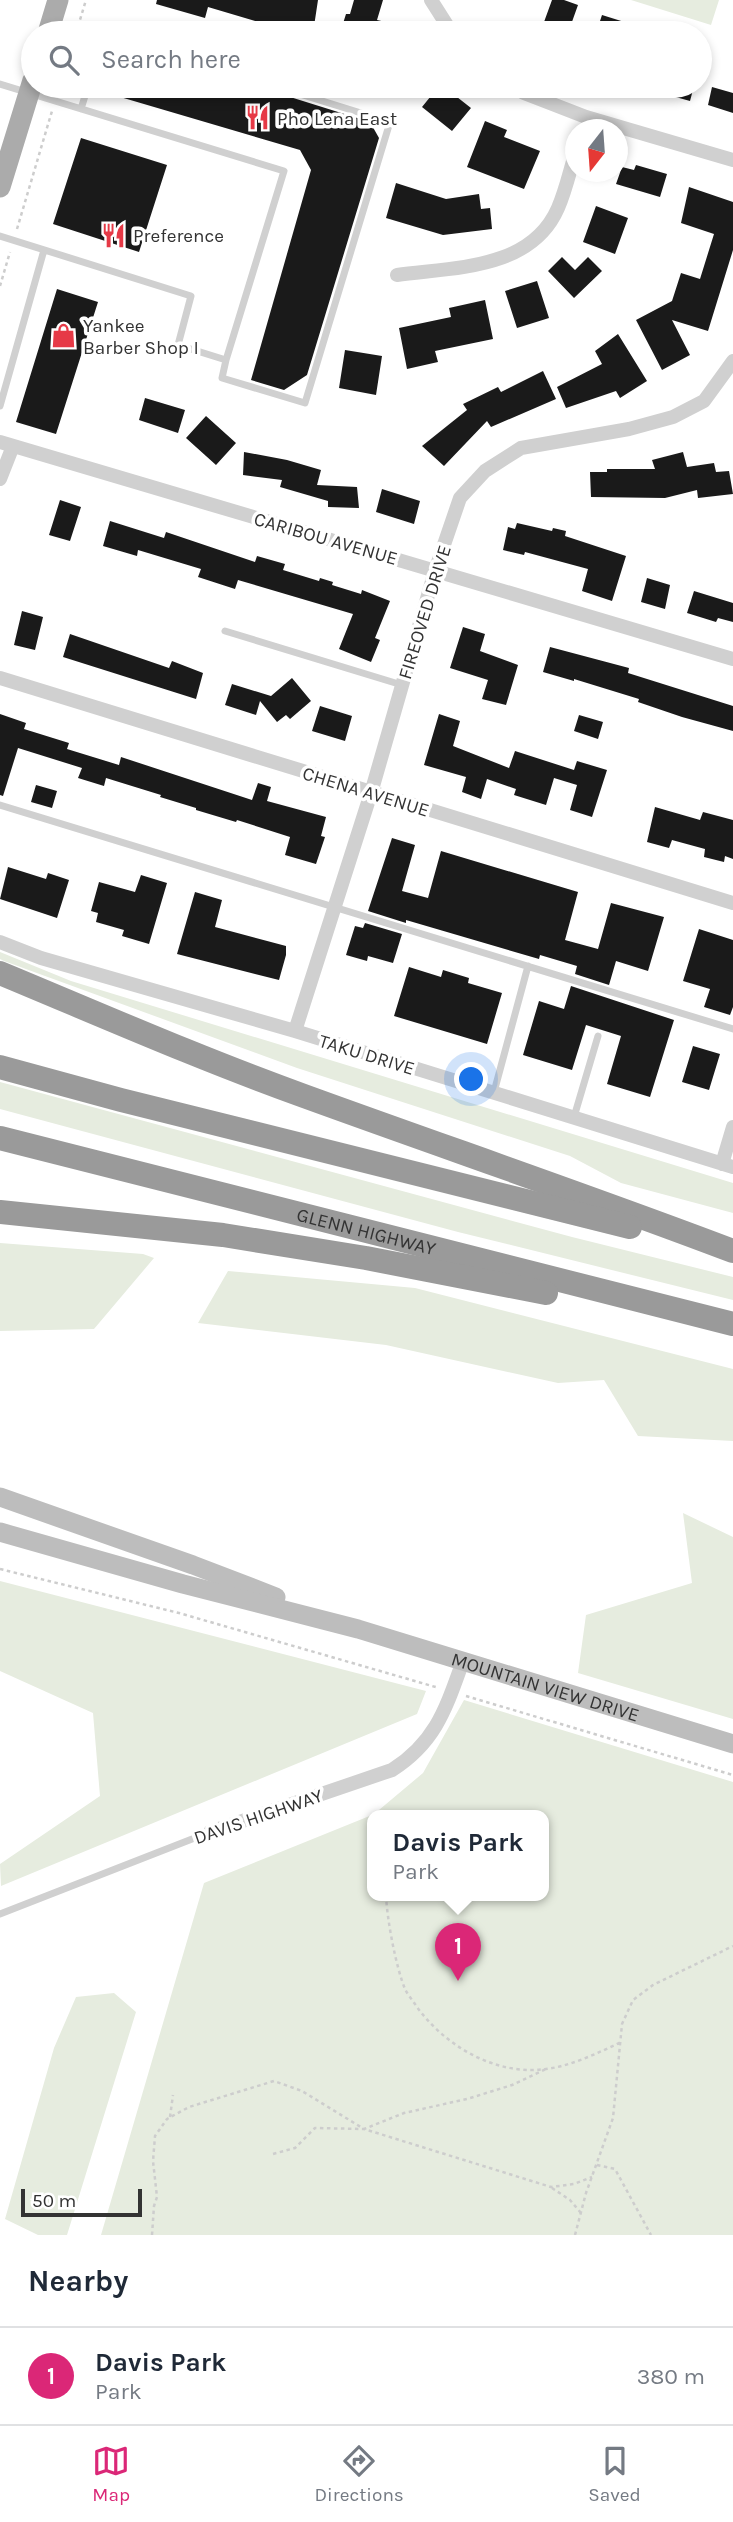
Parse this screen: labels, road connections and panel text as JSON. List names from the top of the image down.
{
  "streets": {
    "highway": ["GLENN HIGHWAY"],
    "street": [
      "CARIBOU AVENUE",
      "FIREOVED DRIVE",
      "CHENA AVENUE",
      "TAKU DRIVE",
      "MOUNTAIN VIEW DRIVE",
      "DAVIS HIGHWAY"
    ]
  },
  "crossings": [
    ["CARIBOU AVENUE", "FIREOVED DRIVE"],
    ["FIREOVED DRIVE", "CHENA AVENUE"],
    ["FIREOVED DRIVE", "TAKU DRIVE"],
    ["MOUNTAIN VIEW DRIVE", "DAVIS HIGHWAY"]
  ],
  "places": {
    "restaurant": ["Pho Lena East", "Preference"],
    "shop": ["Yankee Barber Shop I"]
  },
  "scale_bar": "50 m",
  "north": "bottom",
  "page": {
    "search": "Search here",
    "popup": ["Davis Park", "Park"],
    "pins": "1",
    "scale": "50 m",
    "heading": "Nearby",
    "list": [
      {
        "mark": "1",
        "name": "Davis Park",
        "note": "Park",
        "value": "380 m"
      }
    ],
    "nav": ["Map", "Directions", "Saved"]
  }
}
